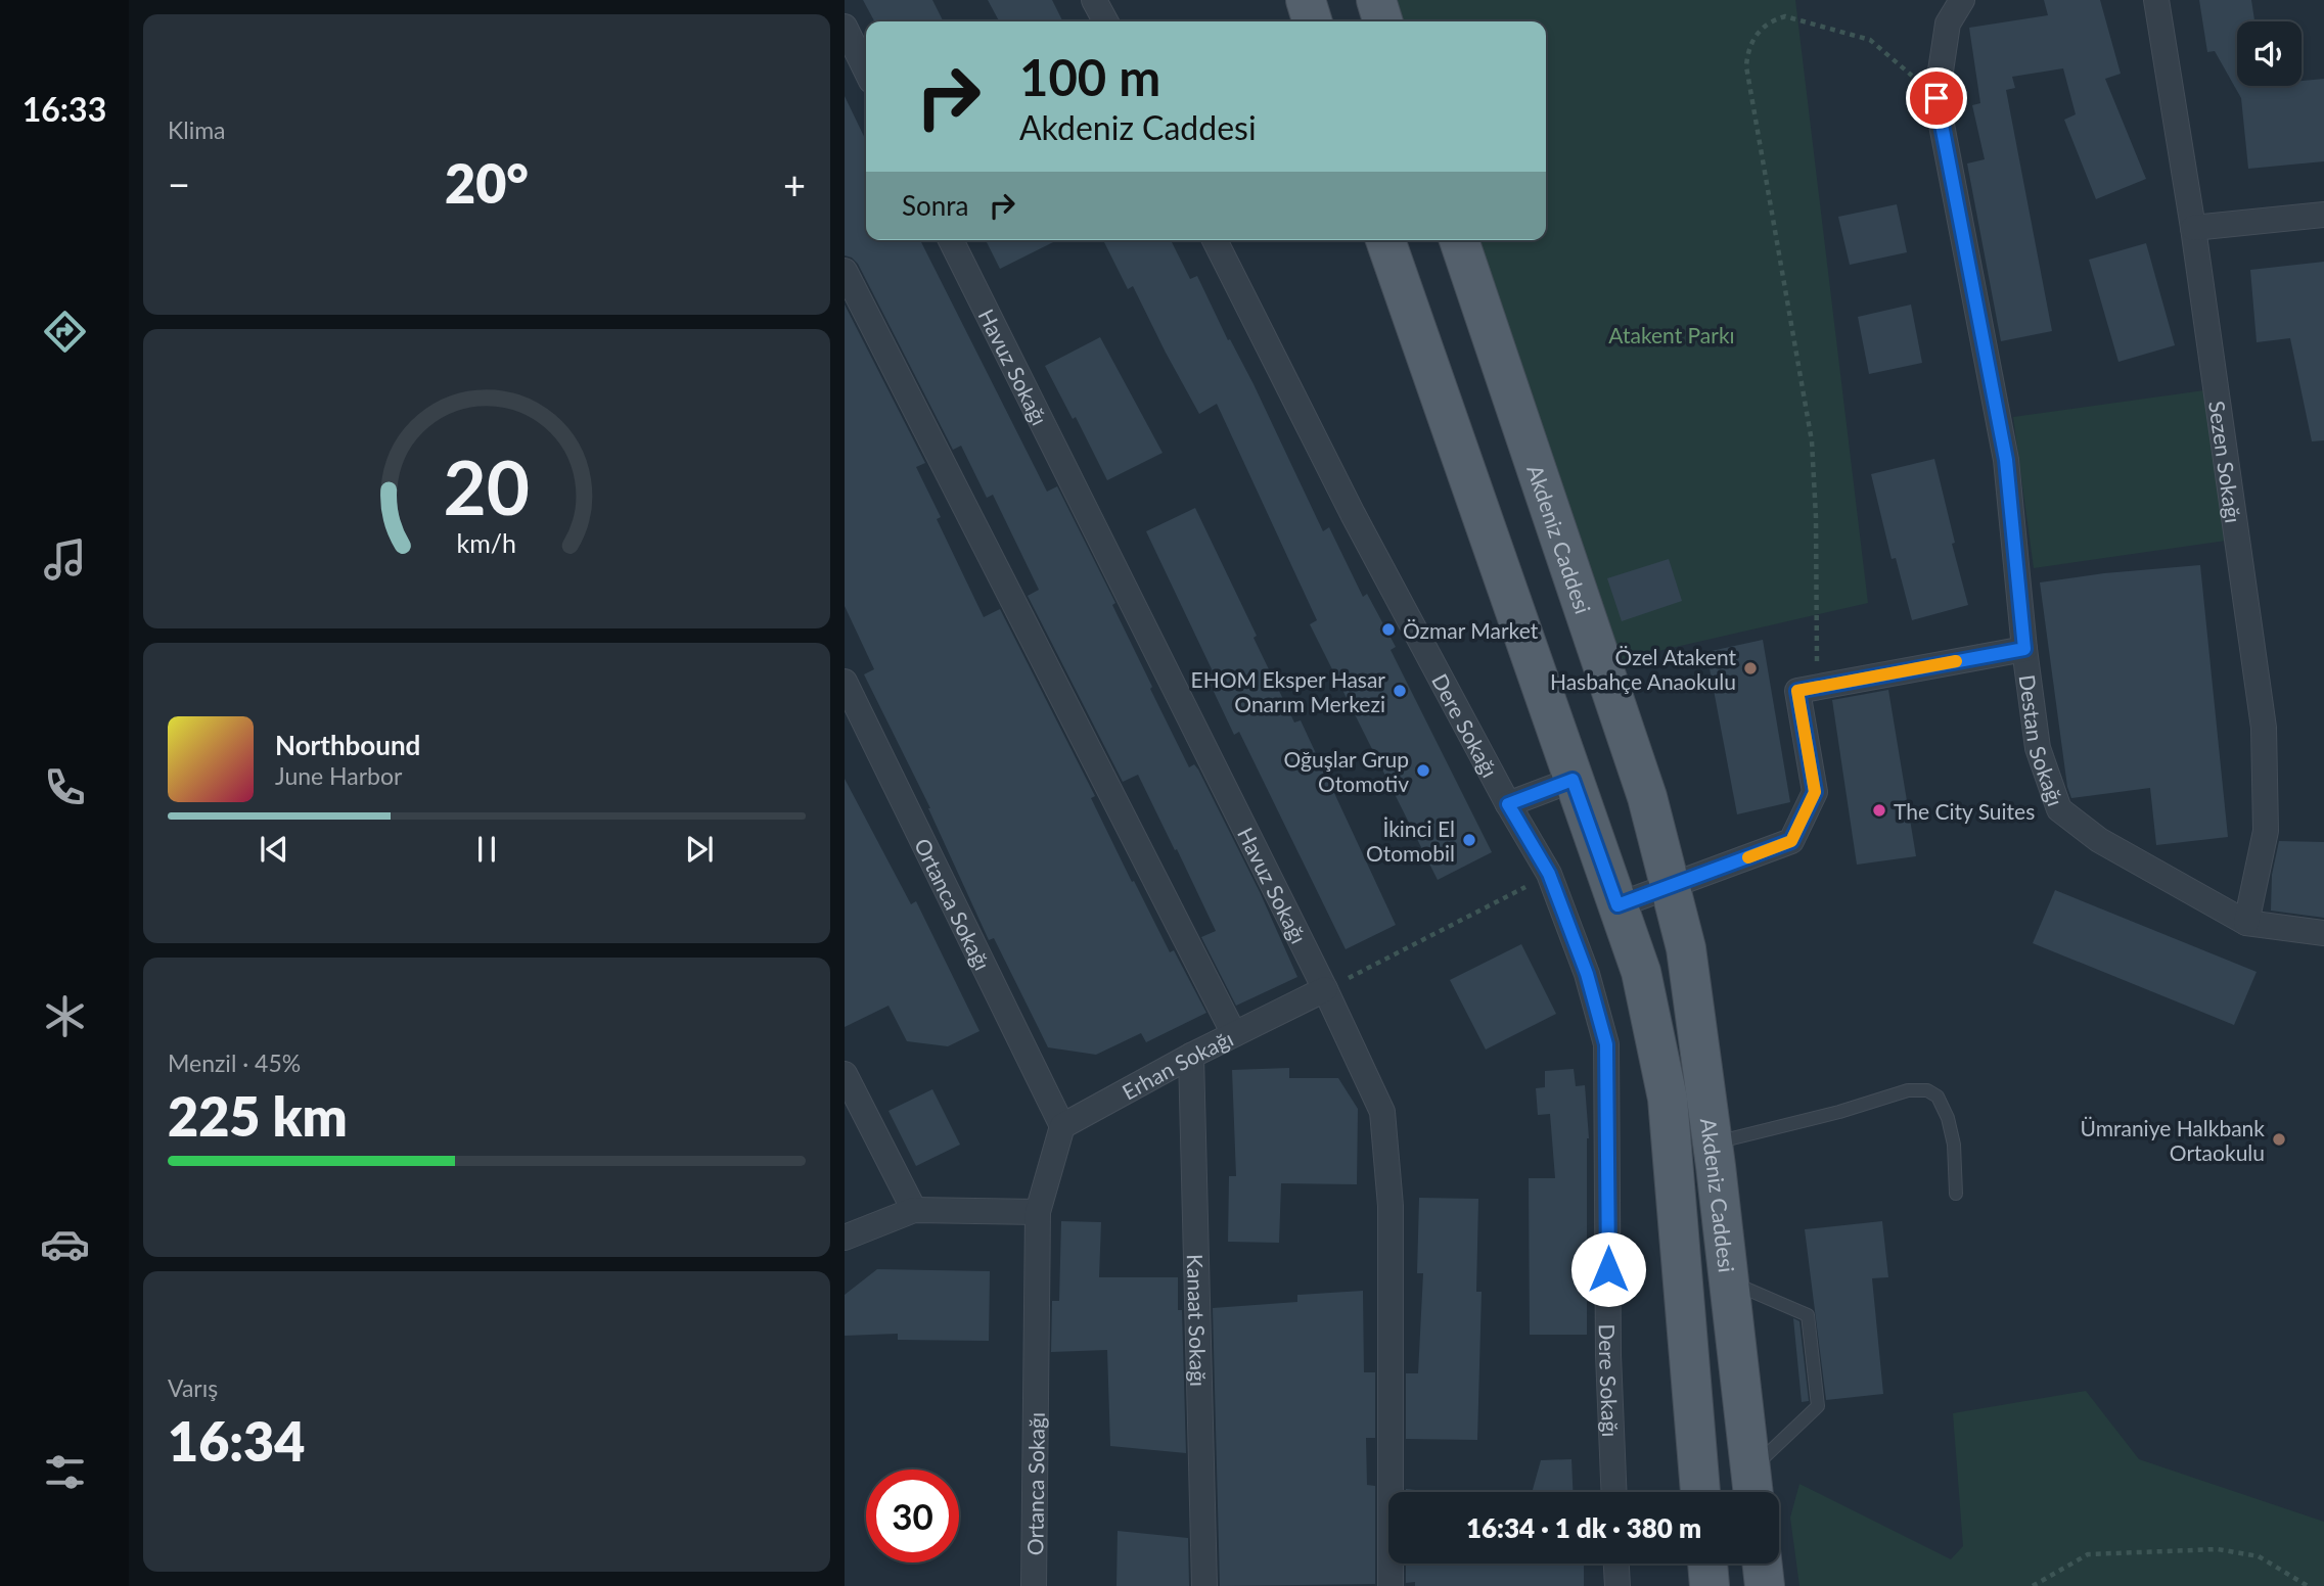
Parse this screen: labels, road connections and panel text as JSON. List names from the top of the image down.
{
  "streets": {
    "main road": ["Akdeniz Caddesi"],
    "street": [
      "Havuz Sokağı",
      "Sezen Sokağı",
      "Dere Sokağı",
      "Destan Sokağı",
      "Ortanca Sokağı",
      "Erhan Sokağı",
      "Kanaat Sokağı"
    ]
  },
  "crossings": [
    ["Havuz Sokağı", "Erhan Sokağı"],
    ["Sezen Sokağı", "Destan Sokağı"],
    ["Ortanca Sokağı", "Erhan Sokağı"],
    ["Erhan Sokağı", "Kanaat Sokağı"]
  ],
  "parks": ["Atakent Parkı"],
  "places": [
    "Özmar Market",
    "Özel Atakent Hasbahçe Anaokulu",
    "EHOM Eksper Hasar Onarım Merkezi",
    "Oğuşlar Grup Otomotiv",
    "The City Suites",
    "İkinci El Otomobil",
    "Ümraniye Halkbank Ortaokulu"
  ],
  "page": {
    "tabs": "16:33",
    "tile": [
      "Klima",
      ["Menzil · 45%", "225 km"],
      ["Varış", "16:34"]
    ],
    "turn": ["100 m", "Akdeniz Caddesi"],
    "heat": ["−", "20°", "+"],
    "then": "Sonra",
    "song": ["Northbound", "June Harbor"],
    "limit": "30",
    "trip": "16:34 · 1 dk · 380 m",
    "gauge": ["20", "km/h"]
  }
}
